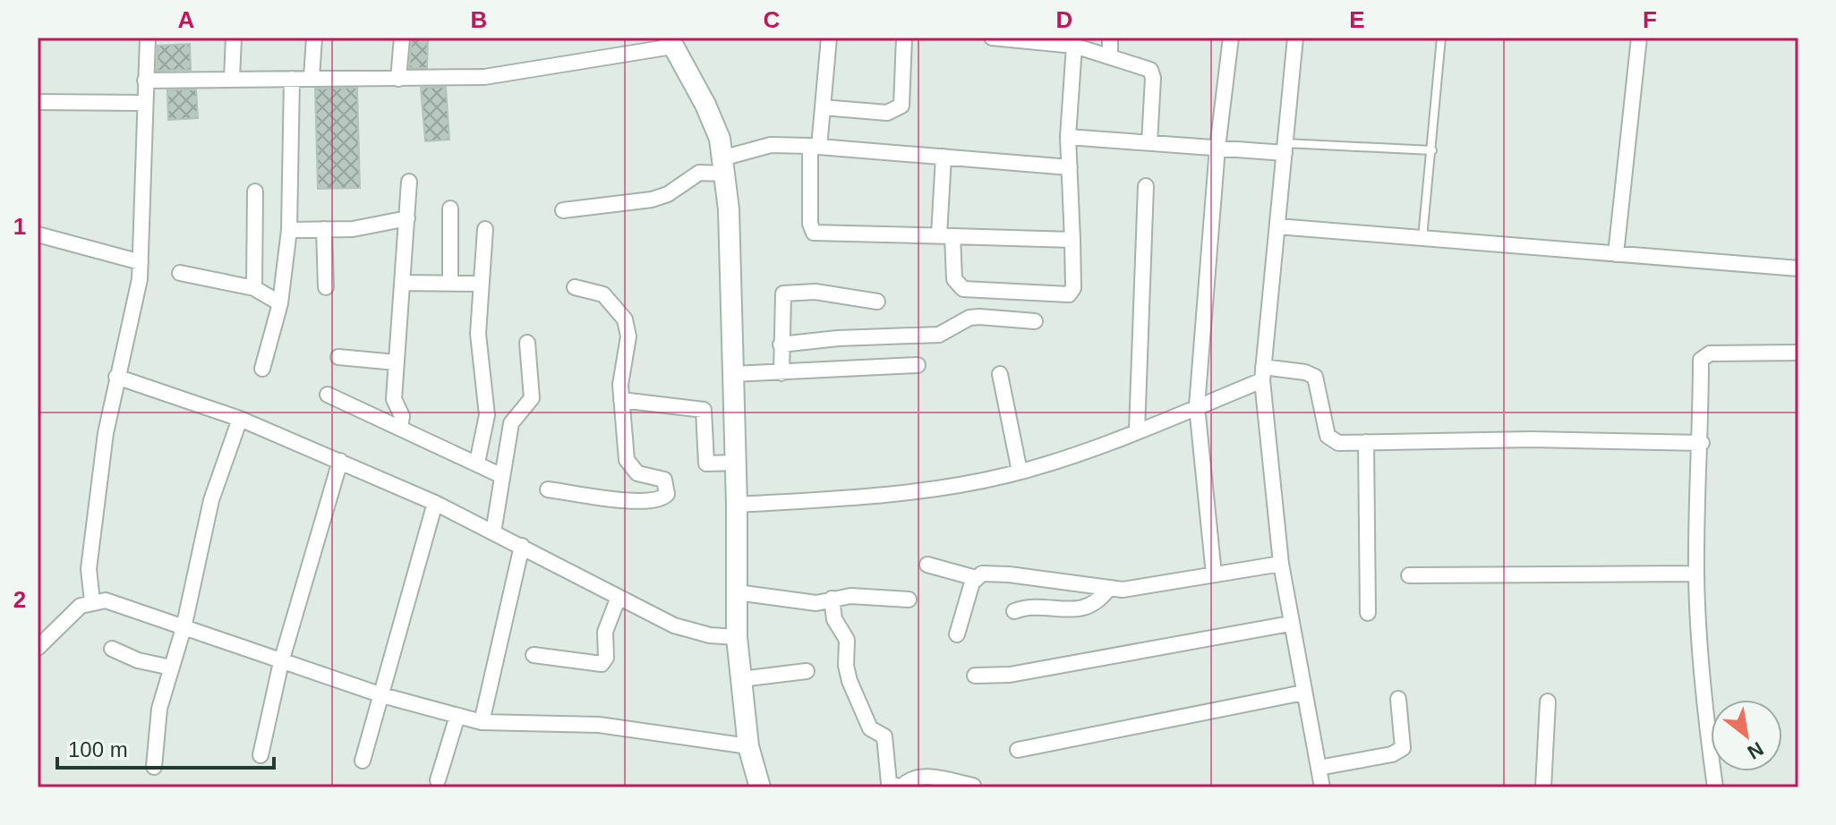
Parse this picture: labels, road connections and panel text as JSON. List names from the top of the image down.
{
  "scale_bar": "100 m",
  "north": "bottom right",
  "grid": {
    "columns": [
      "A",
      "B",
      "C",
      "D",
      "E",
      "F"
    ],
    "rows": ["1", "2"]
  }
}
